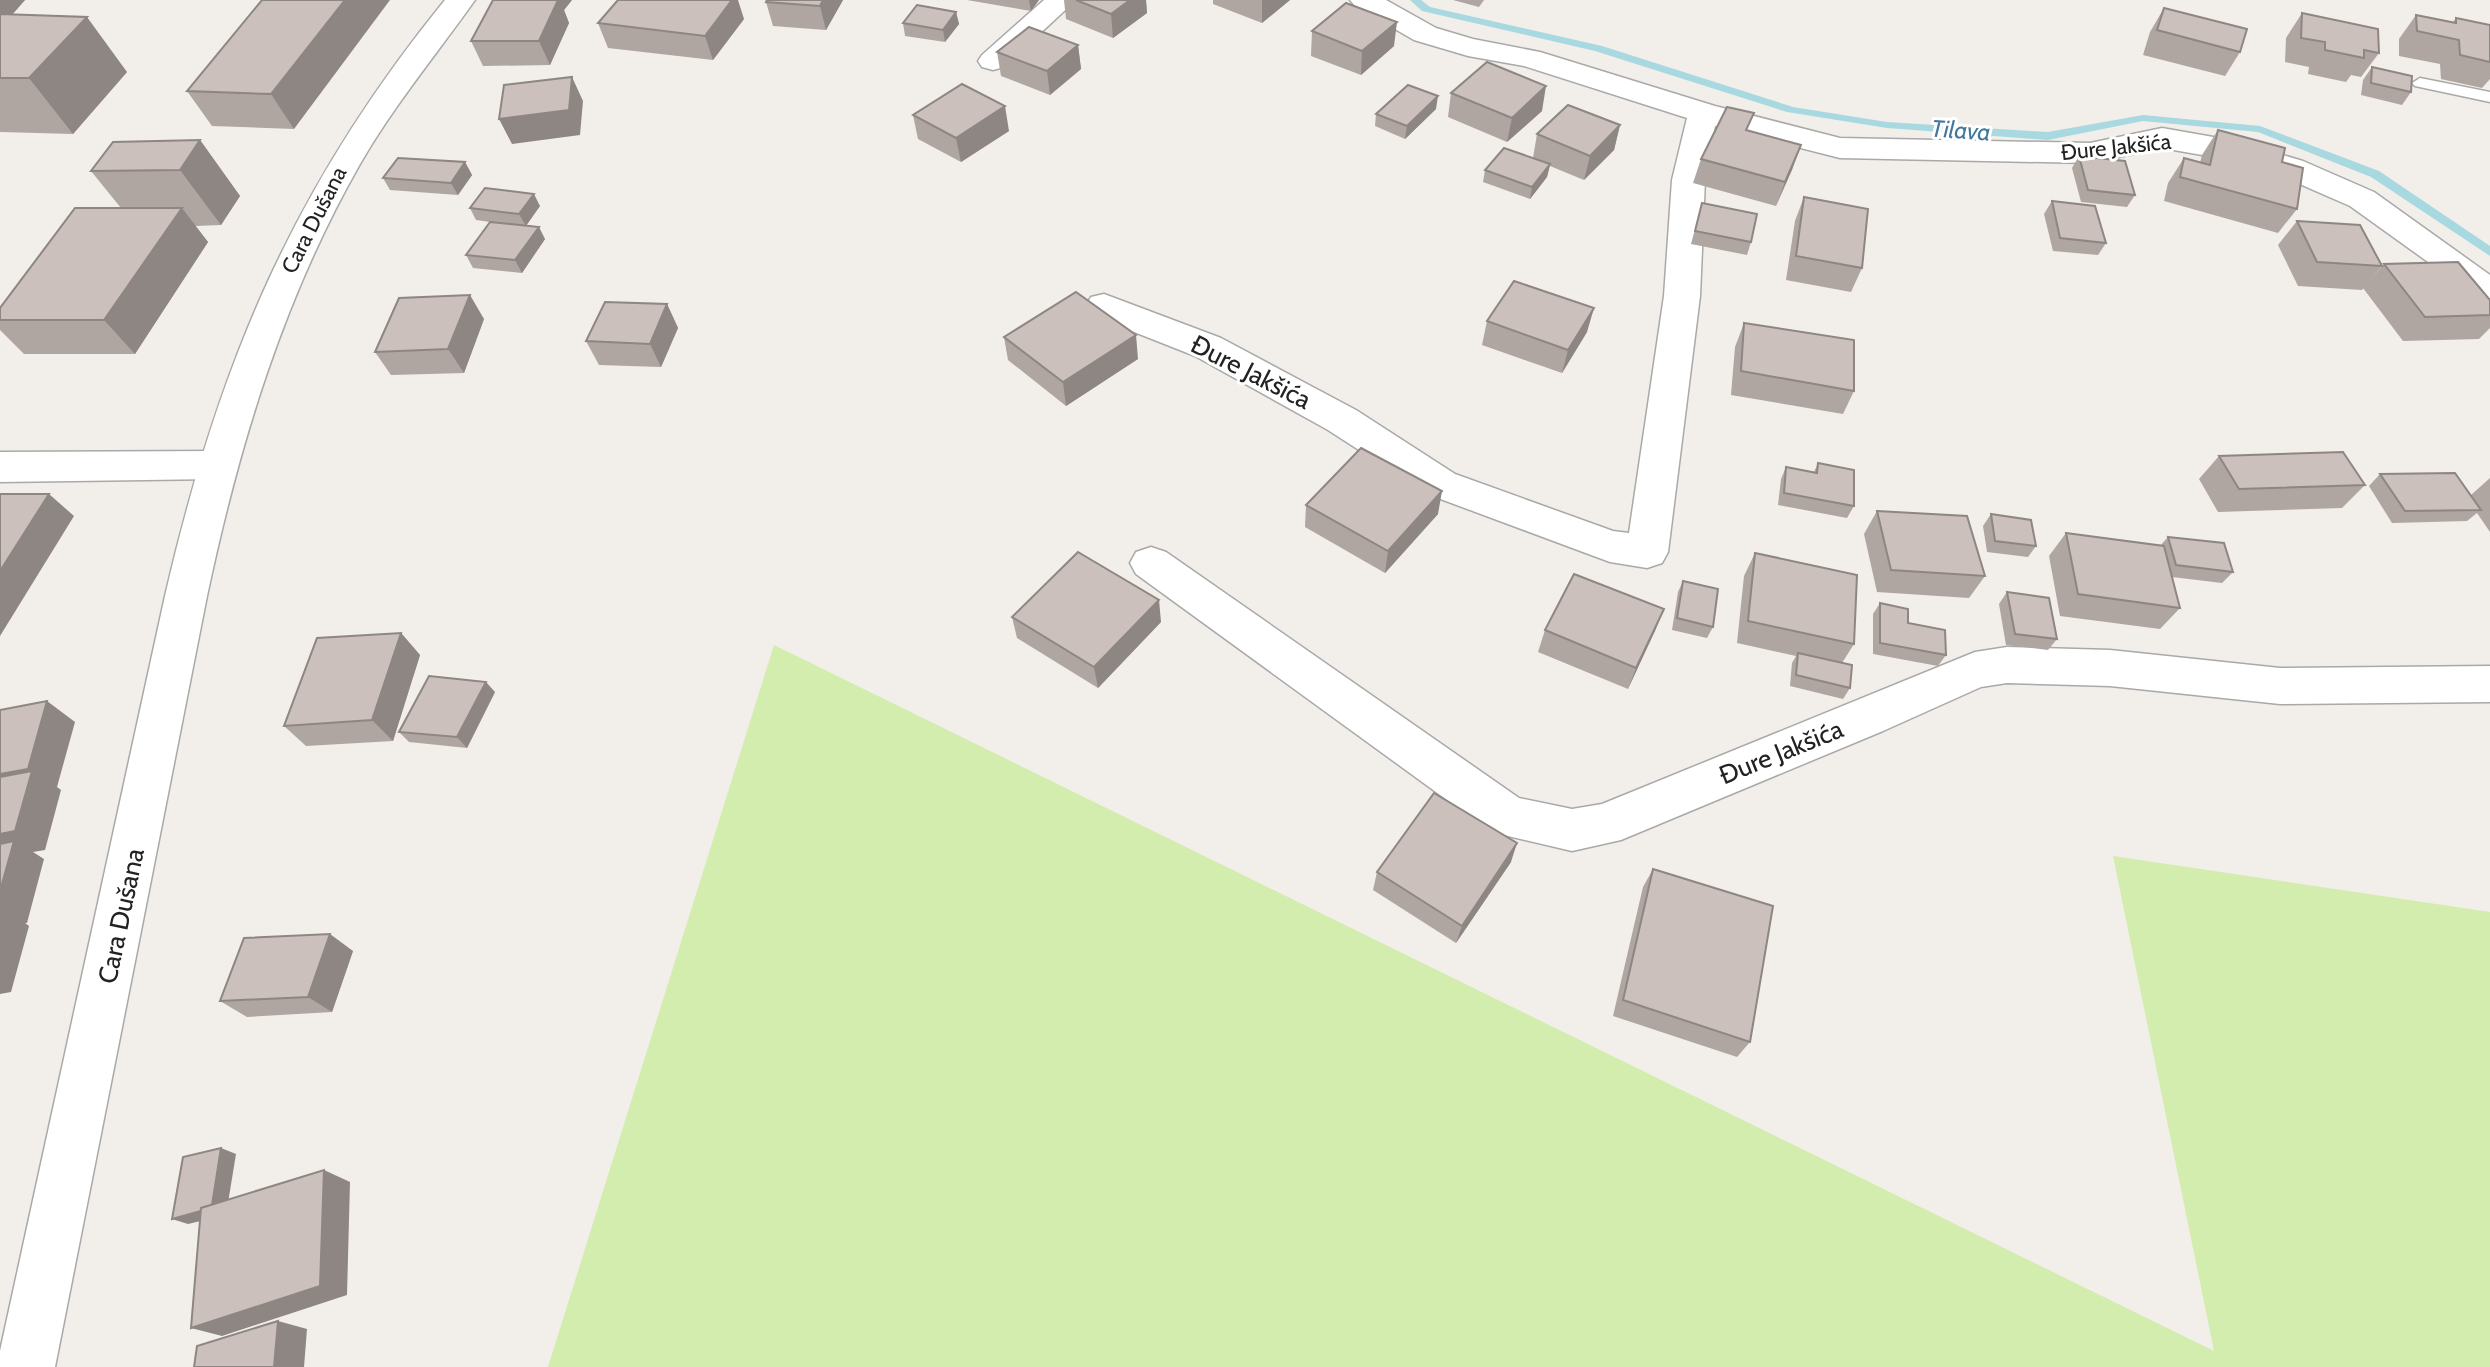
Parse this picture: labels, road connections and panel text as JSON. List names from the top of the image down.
{
  "streets": {
    "street": ["Đure Jakšića", "Cara Dušana"]
  },
  "water": ["Tilava"]
}
